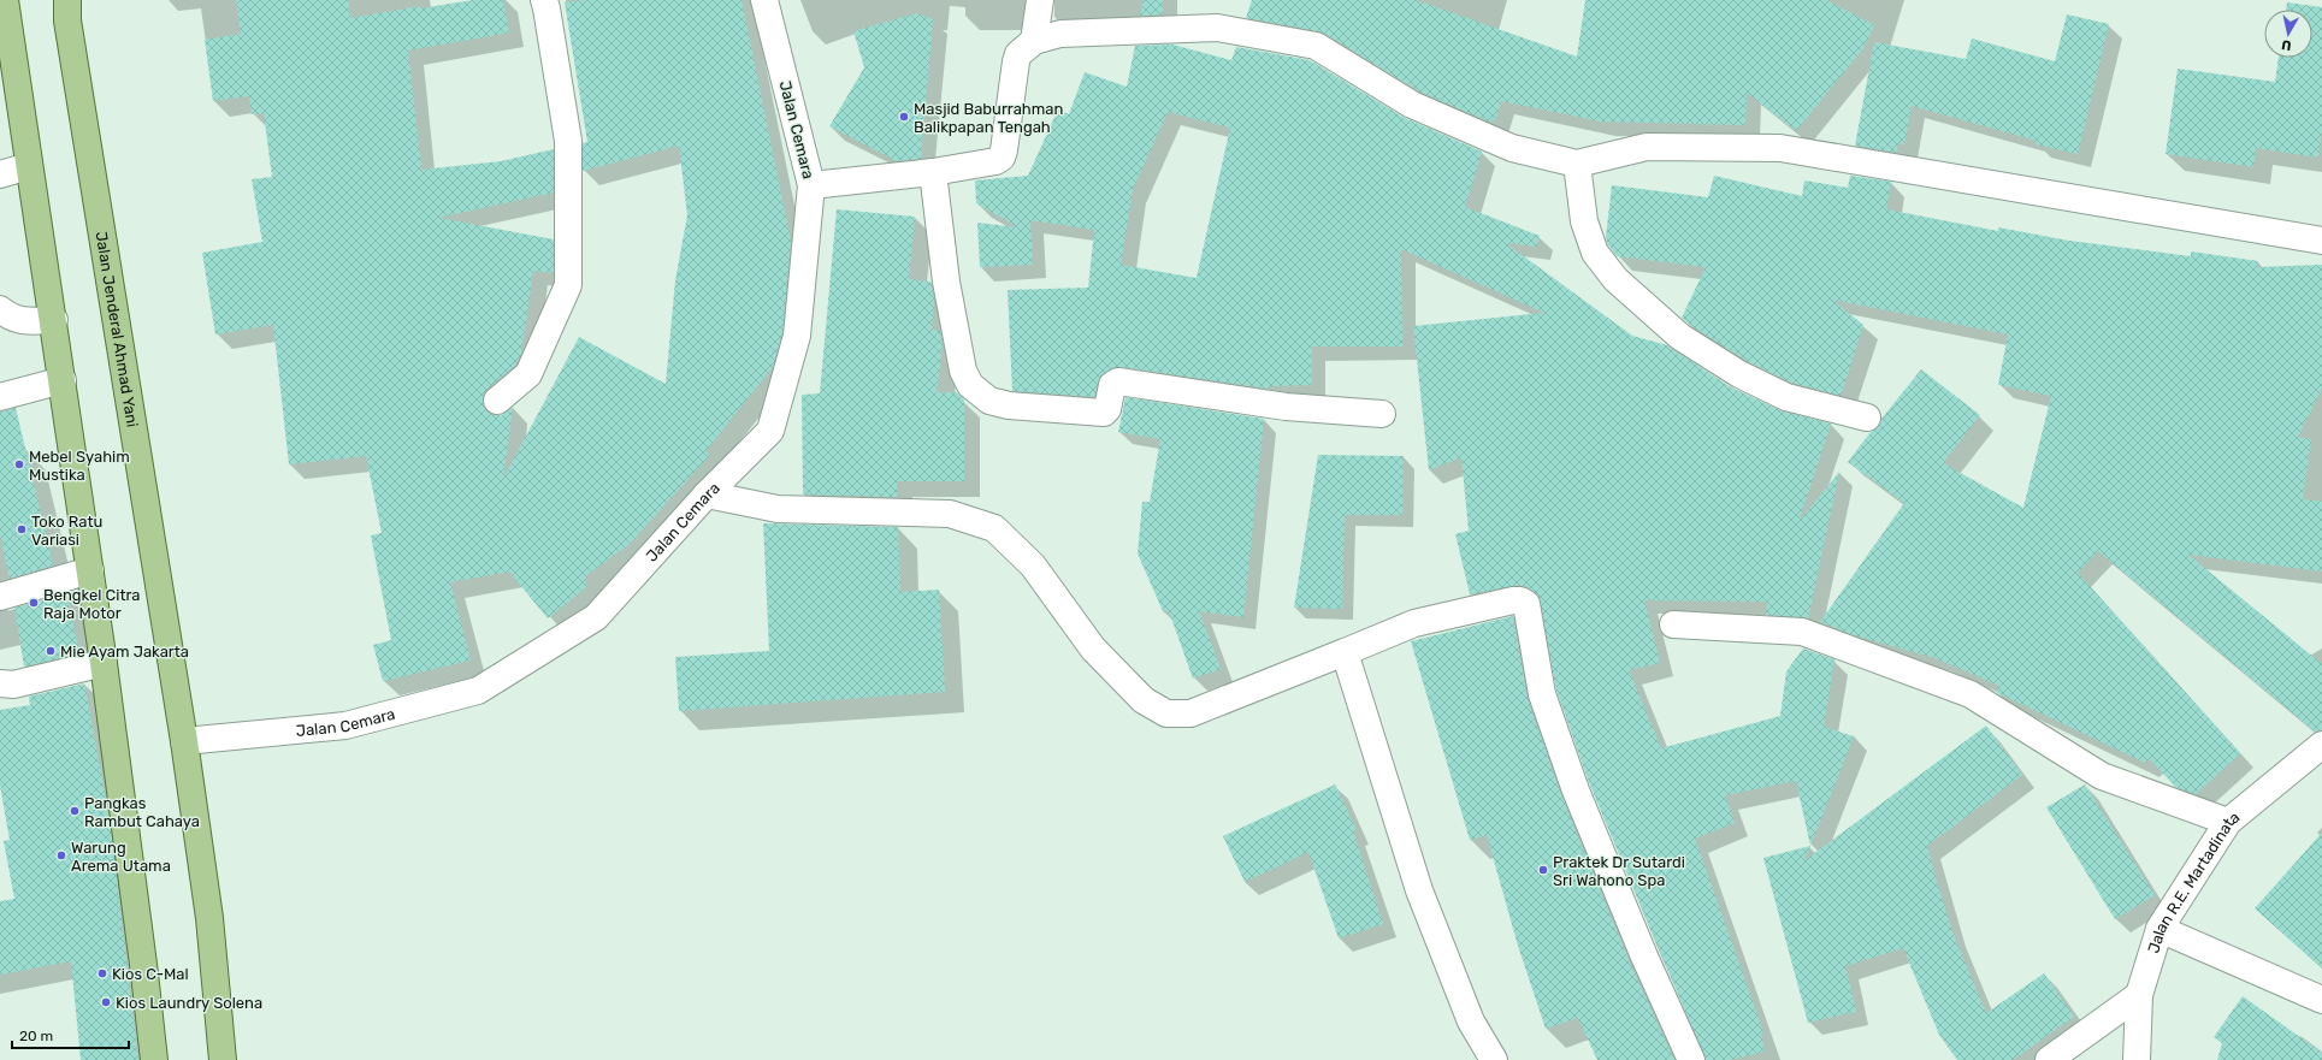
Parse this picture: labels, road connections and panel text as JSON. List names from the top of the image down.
{
  "streets": {
    "main road": ["Jalan Jenderal Ahmad Yani"],
    "street": ["Jalan Cemara", "Jalan R.E. Martadinata"]
  },
  "crossings": [
    ["Jalan Cemara", "Jalan Jenderal Ahmad Yani"]
  ],
  "places": [
    "Masjid Baburrahman Balikpapan Tengah",
    "Mebel Syahim Mustika",
    "Toko Ratu Variasi",
    "Bengkel Citra Raja Motor",
    "Mie Ayam Jakarta",
    "Pangkas Rambut Cahaya",
    "Warung Arema Utama",
    "Praktek Dr Sutardi Sri Wahono Spa",
    "Kios C-Mal",
    "Kios Laundry Solena"
  ],
  "scale_bar": "20 m",
  "north": "bottom"
}
